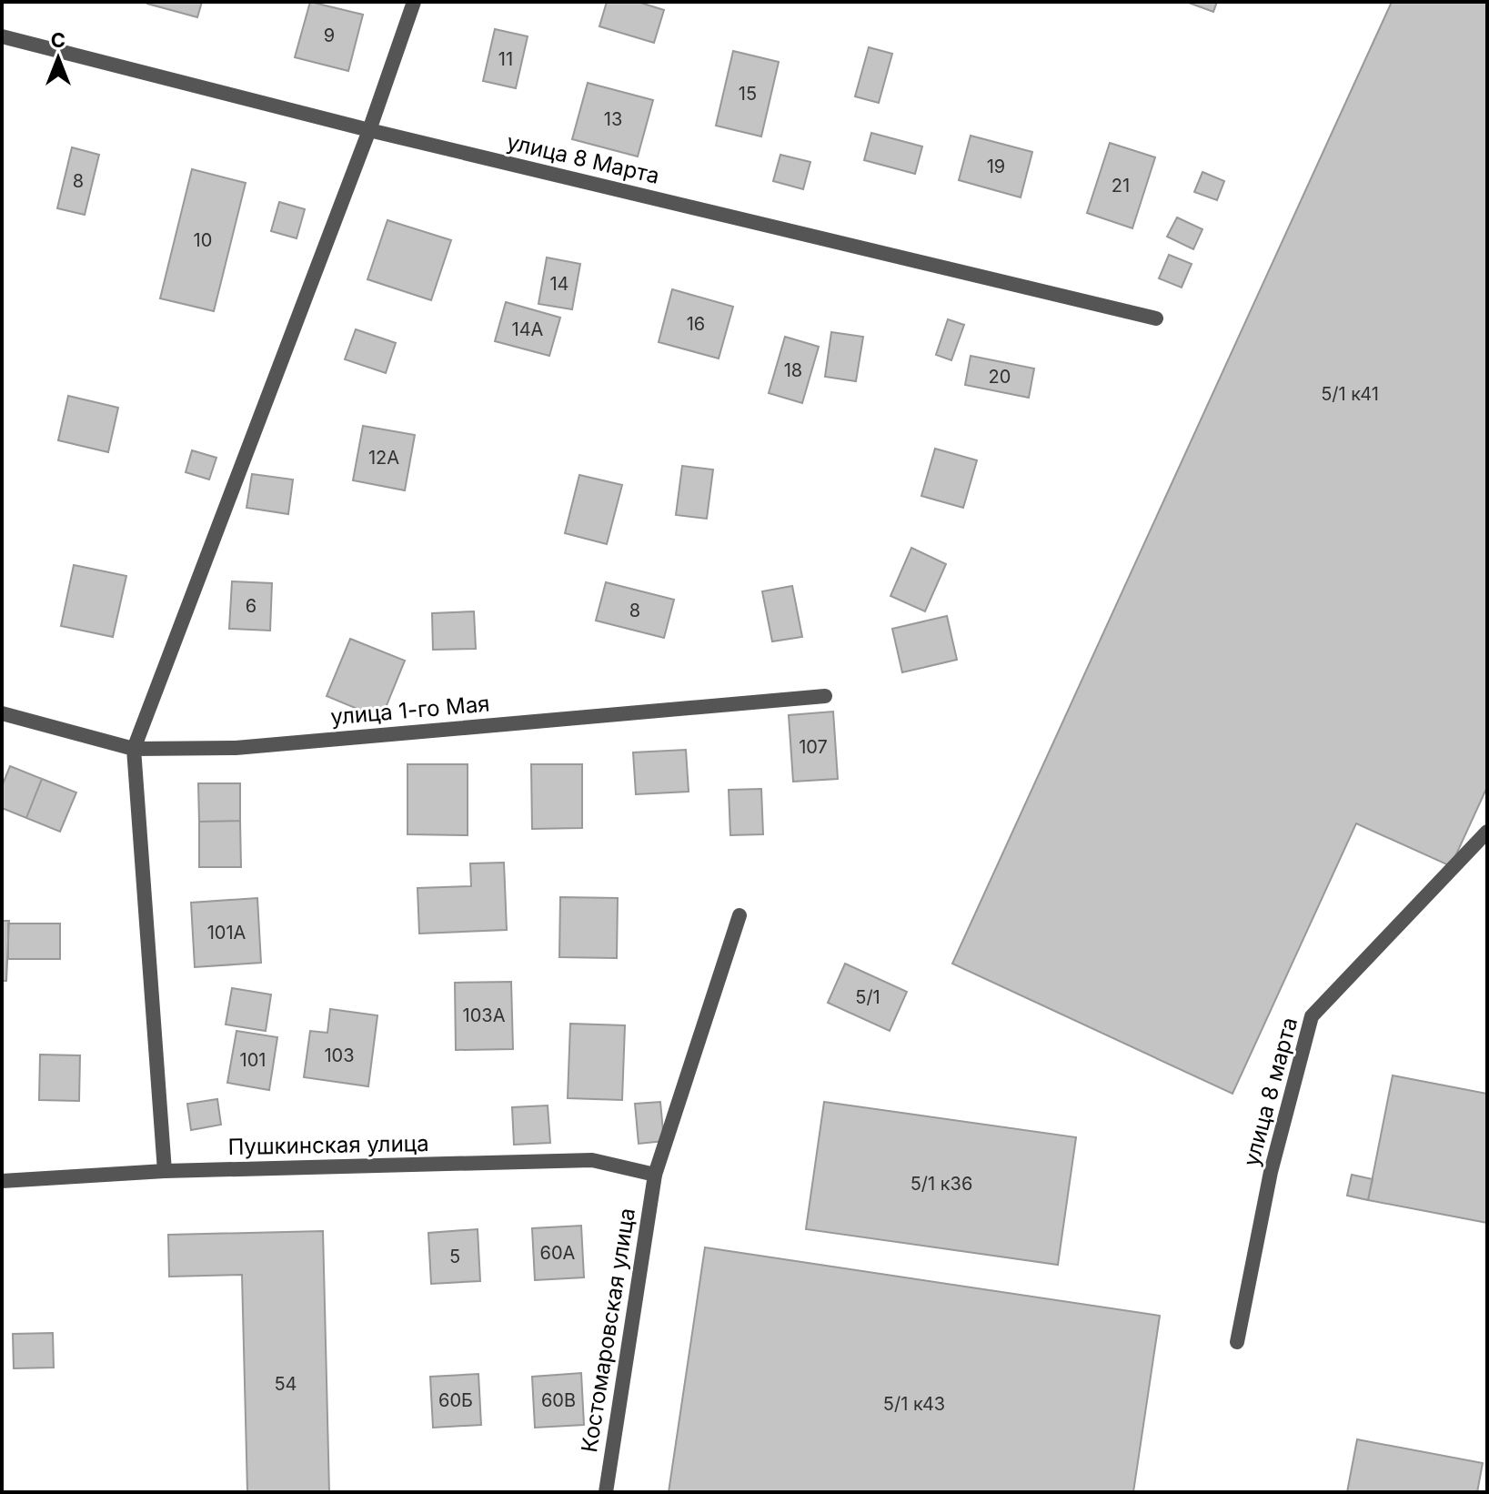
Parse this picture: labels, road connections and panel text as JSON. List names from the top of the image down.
{
  "streets": {
    "street": [
      "улица 8 Марта",
      "улица 1-го Мая",
      "улица 8 марта",
      "Пушкинская улица",
      "Костомаровская улица"
    ]
  },
  "crossings": [
    ["Пушкинская улица", "Костомаровская улица"]
  ],
  "house_numbers": [
    "9",
    "11",
    "15",
    "13",
    "19",
    "8",
    "21",
    "10",
    "14",
    "16",
    "14А",
    "18",
    "20",
    "5/1 к41",
    "12А",
    "6",
    "8",
    "107",
    "101А",
    "5/1",
    "103А",
    "103",
    "101",
    "5/1 к36",
    "60А",
    "5",
    "54",
    "60Б",
    "60В",
    "5/1 к43"
  ],
  "north": "top"
}
